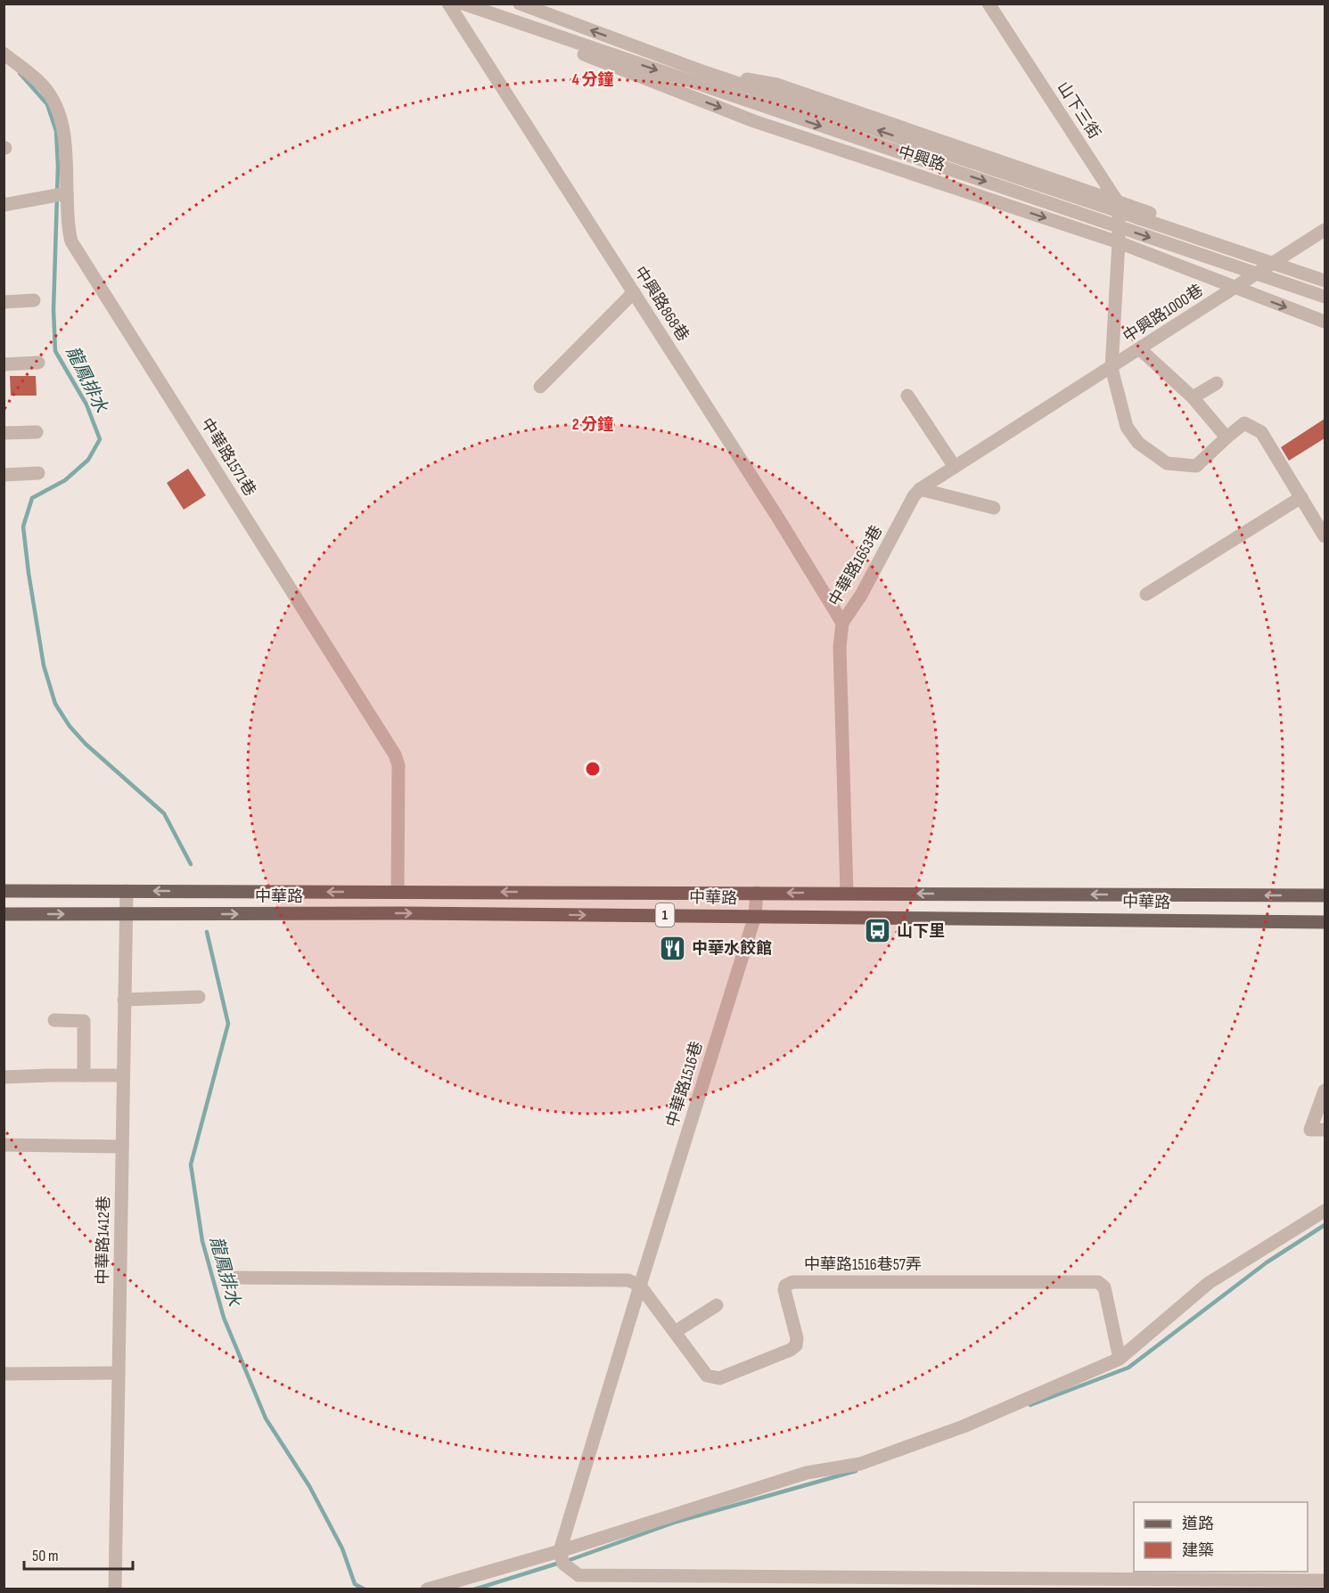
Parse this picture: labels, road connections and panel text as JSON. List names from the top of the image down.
{
  "streets": {
    "main road": ["中華路", "1"],
    "street": [
      "山下三街",
      "中興路",
      "中興路868巷",
      "中興路1000巷",
      "中華路1571巷",
      "中華路1653巷",
      "中華路1516巷",
      "中華路1412巷",
      "中華路1516巷57弄"
    ]
  },
  "crossings": [
    ["山下三街", "中興路"],
    ["山下三街", "中興路1000巷"],
    ["山下三街", "中華路1653巷"],
    ["中興路", "中興路1000巷"],
    ["中興路868巷", "中華路1653巷"],
    ["中興路1000巷", "中華路1653巷"],
    ["中華路1571巷", "中華路"],
    ["中華路1653巷", "中華路"],
    ["中華路", "中華路1516巷"],
    ["中華路", "中華路1412巷"],
    ["中華路1516巷", "中華路1516巷57弄"]
  ],
  "water": ["龍鳳排水"],
  "places": {
    "bus stop": ["山下里"],
    "restaurant": ["中華水餃館"]
  },
  "legend": ["道路", "建築"],
  "scale_bar": "50 m",
  "rings": ["4 分鐘", "2 分鐘"]
}
